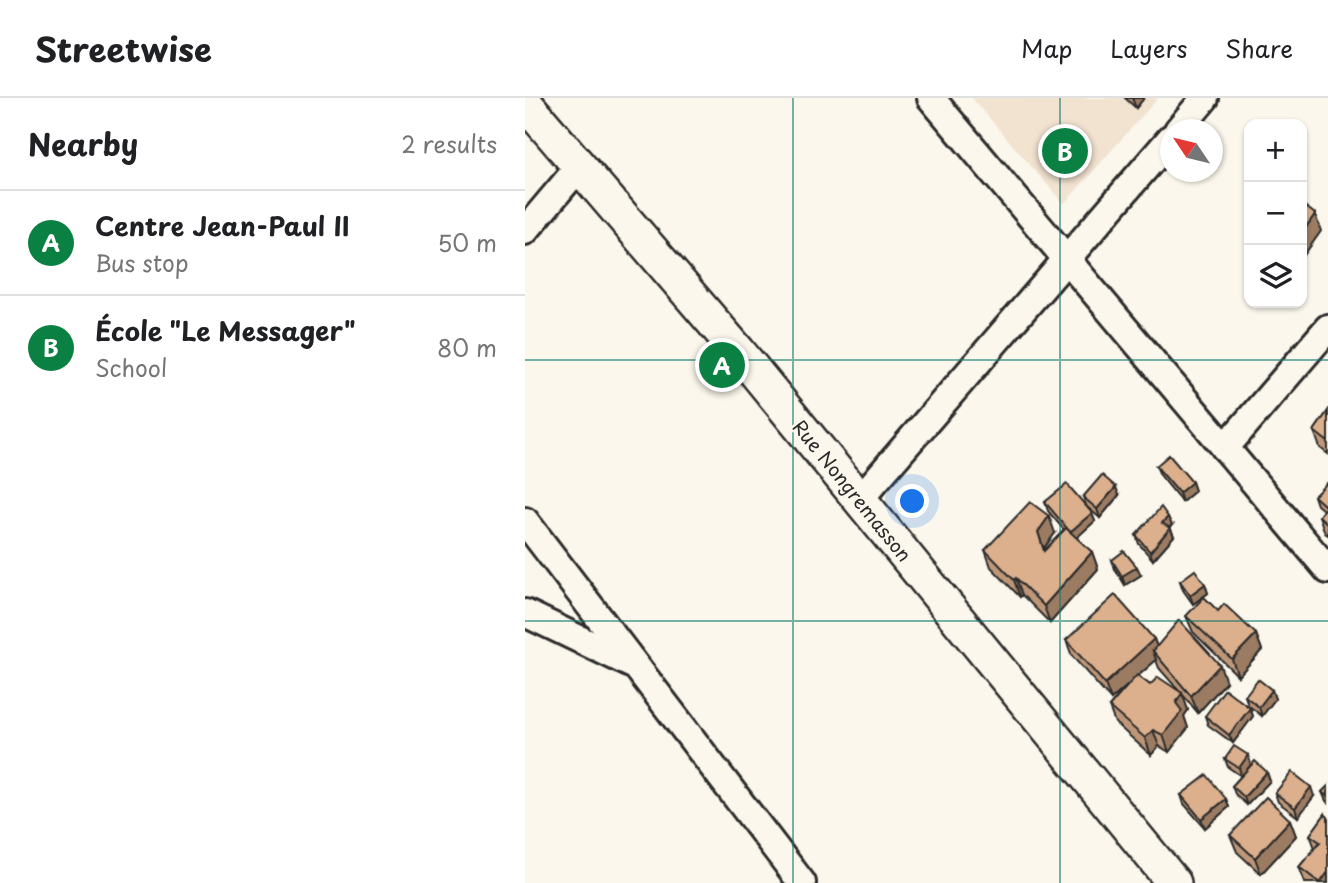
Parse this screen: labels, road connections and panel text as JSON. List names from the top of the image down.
{
  "streets": {
    "street": ["Rue Nongremasson"]
  },
  "north": "top left",
  "page": {
    "header": "Streetwise",
    "nav": ["Map", "Layers", "Share"],
    "heading": ["Nearby", "2 results"],
    "map_buttons": ["+", "−"],
    "pins": ["B", "A"],
    "list": [
      {
        "mark": "A",
        "name": "Centre Jean-Paul II",
        "note": "Bus stop",
        "value": "50 m"
      },
      {
        "mark": "B",
        "name": "École \"Le Messager\"",
        "note": "School",
        "value": "80 m"
      }
    ]
  }
}
